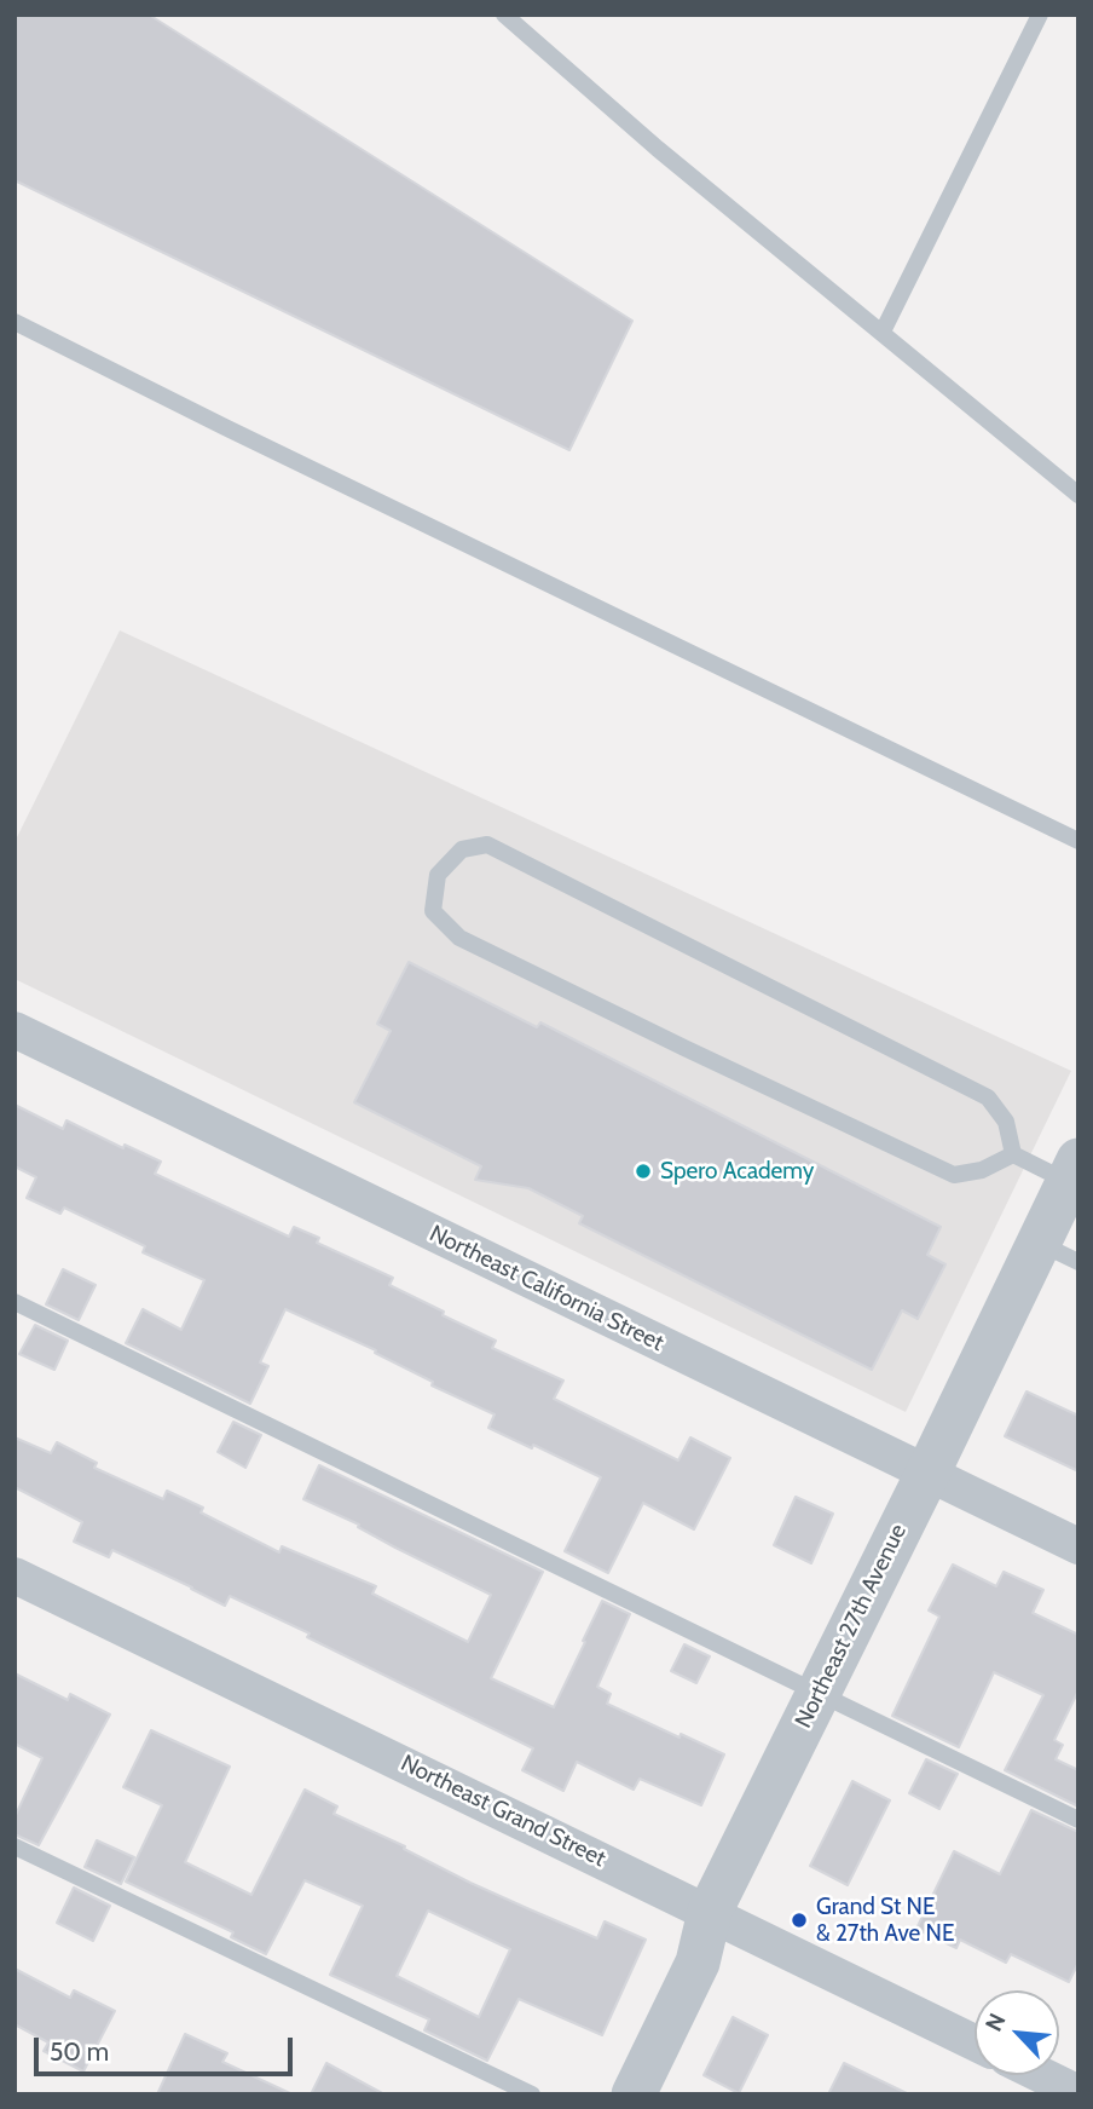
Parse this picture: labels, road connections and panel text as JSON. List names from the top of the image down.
{
  "streets": {
    "street": ["Northeast California Street", "Northeast 27th Avenue", "Northeast Grand Street"]
  },
  "crossings": [
    ["Northeast California Street", "Northeast 27th Avenue"],
    ["Northeast 27th Avenue", "Northeast Grand Street"]
  ],
  "places": ["Spero Academy", "Grand St NE & 27th Ave NE"],
  "scale_bar": "50 m",
  "north": "top left"
}
